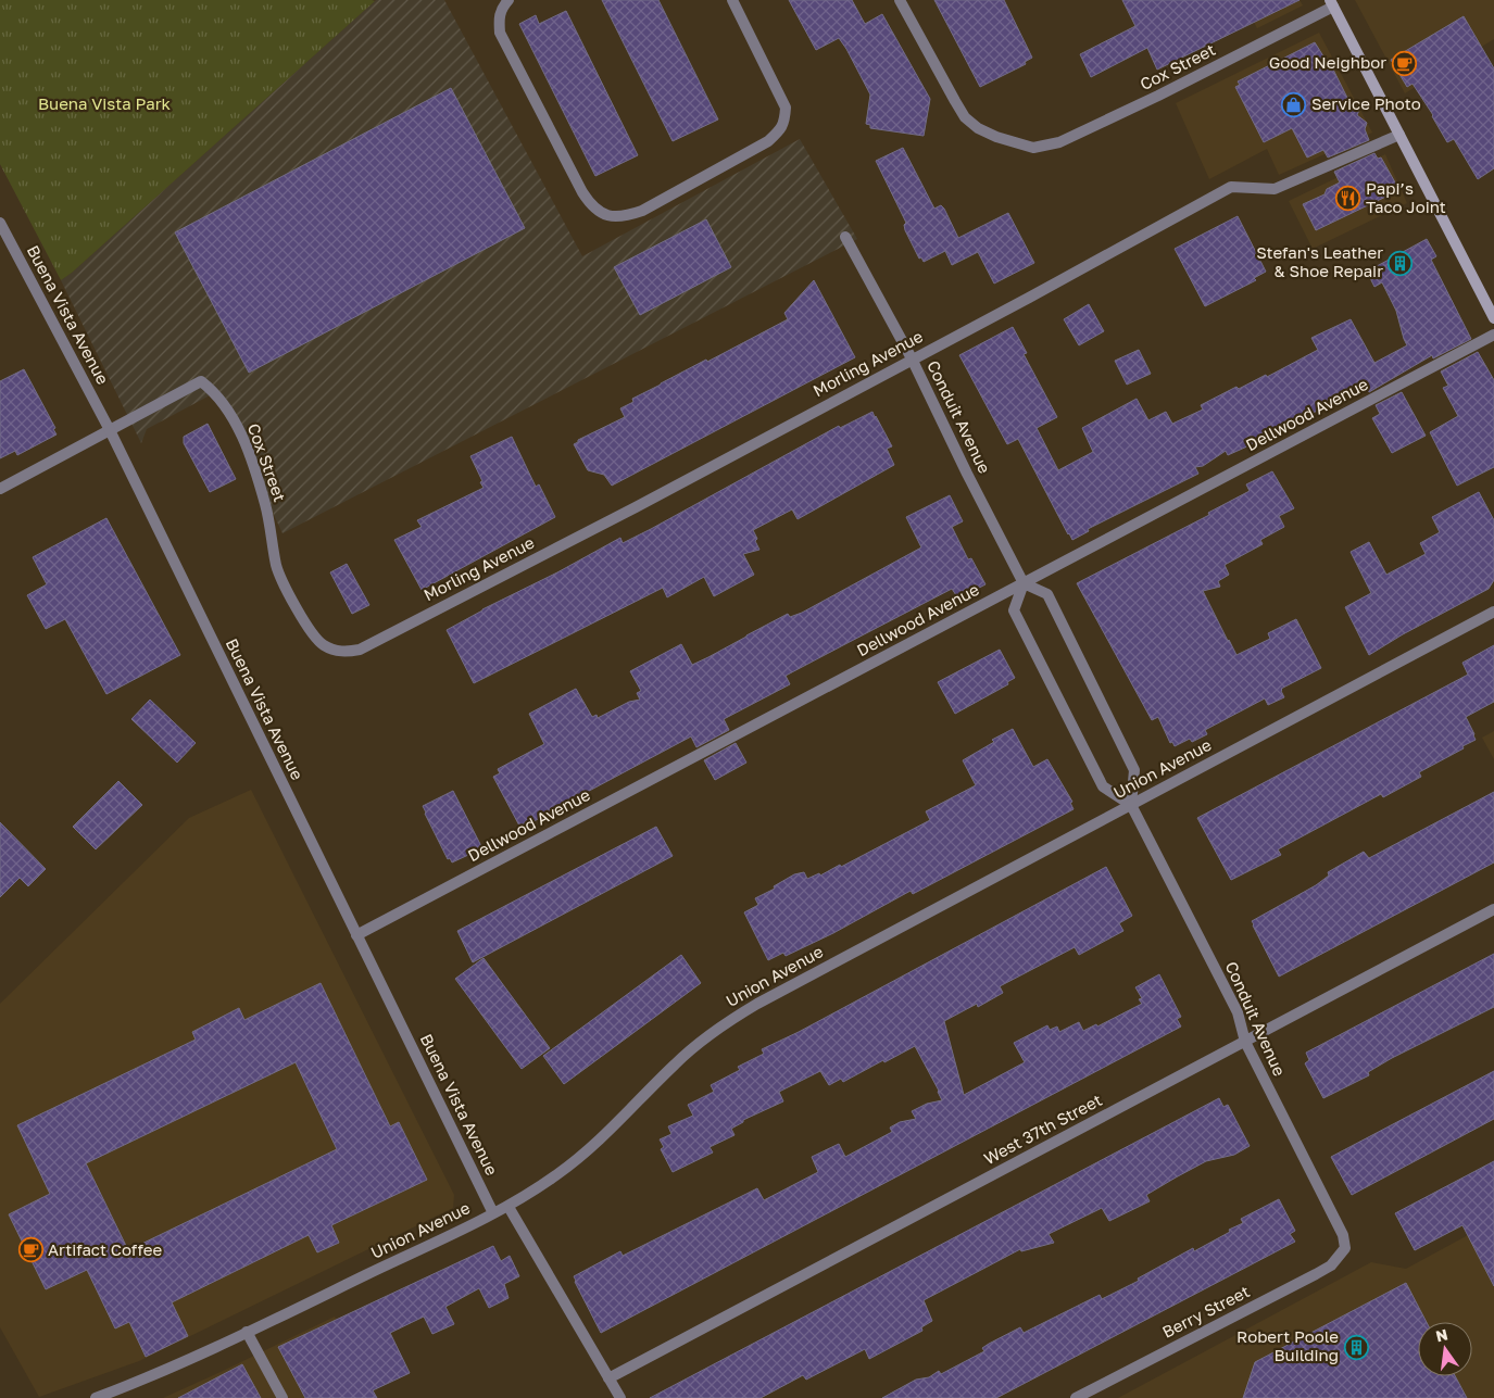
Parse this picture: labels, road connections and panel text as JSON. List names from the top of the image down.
{
  "streets": {
    "street": [
      "Cox Street",
      "Buena Vista Avenue",
      "Morling Avenue",
      "Dellwood Avenue",
      "Conduit Avenue",
      "Union Avenue",
      "West 37th Street",
      "Berry Street"
    ]
  },
  "crossings": [
    ["Cox Street", "Buena Vista Avenue"],
    ["Cox Street", "Morling Avenue"],
    ["Buena Vista Avenue", "Dellwood Avenue"],
    ["Buena Vista Avenue", "Union Avenue"],
    ["Morling Avenue", "Conduit Avenue"],
    ["Dellwood Avenue", "Conduit Avenue"],
    ["Conduit Avenue", "Union Avenue"],
    ["Conduit Avenue", "West 37th Street"],
    ["Conduit Avenue", "Berry Street"]
  ],
  "parks": ["Buena Vista Park"],
  "places": {
    "cafe": ["Good Neighbor", "Artifact Coffee"],
    "shop": ["Service Photo"],
    "restaurant": ["Papi’s Taco Joint"],
    "building": ["Stefan's Leather & Shoe Repair", "Robert Poole Building"]
  },
  "north": "top"
}
